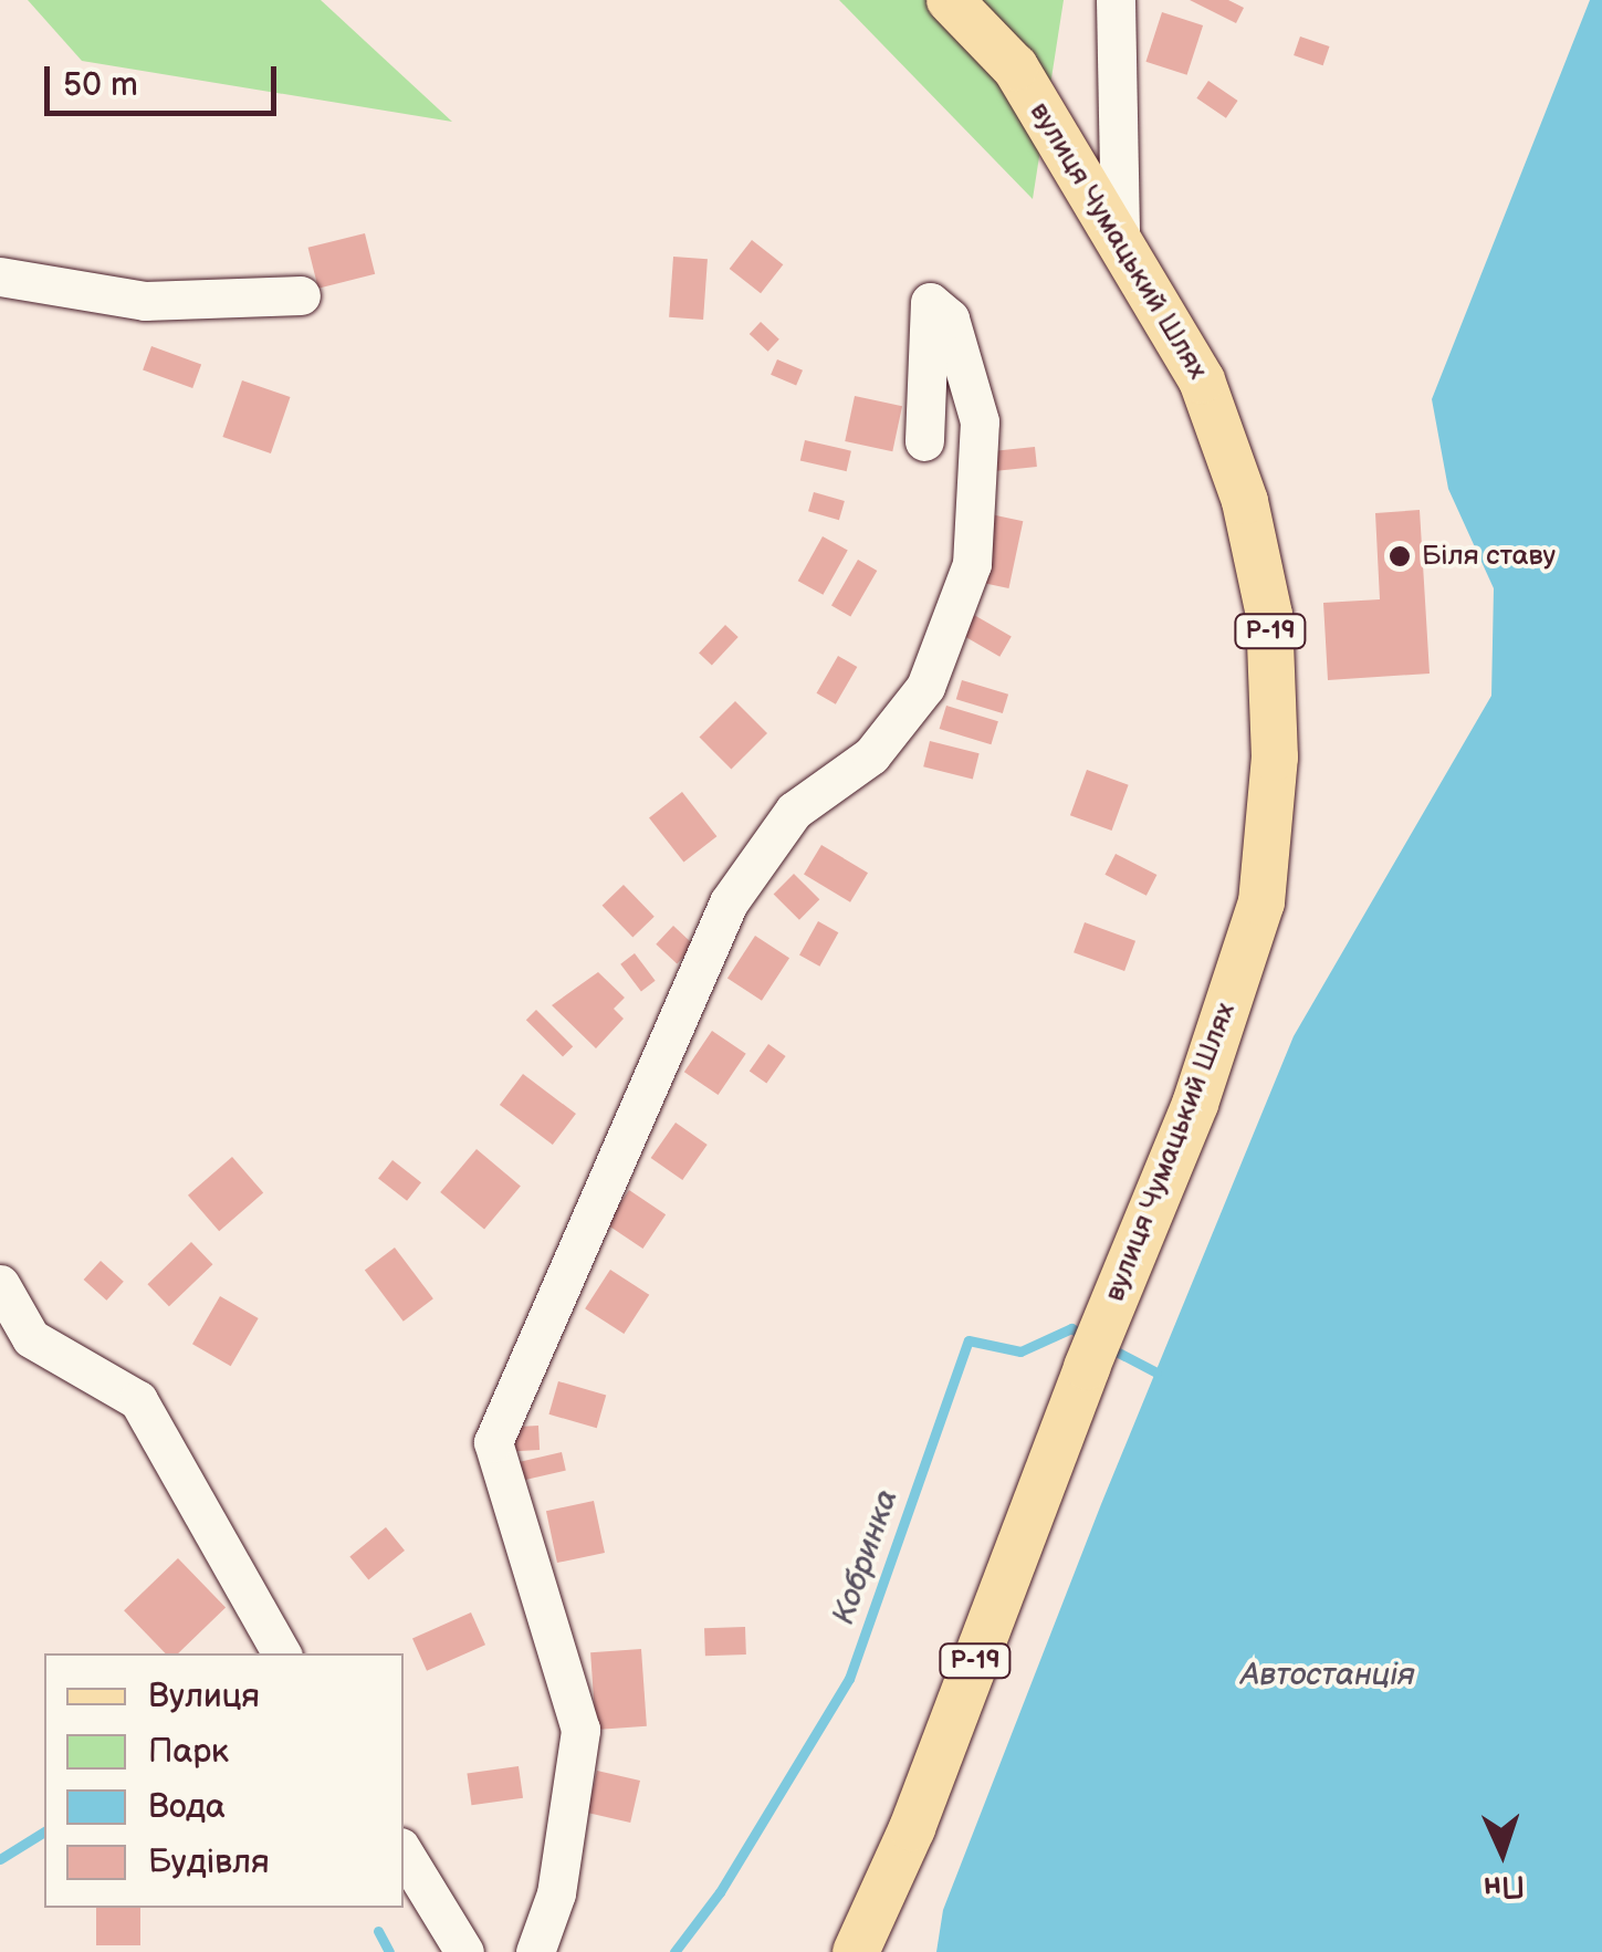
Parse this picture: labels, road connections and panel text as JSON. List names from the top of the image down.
{
  "streets": {
    "main road": ["вулиця Чумацький Шлях", "Р-19"]
  },
  "water": ["Кобринка", "Автостанція"],
  "places": ["Біля ставу"],
  "legend": [
    "Вулиця",
    "Парк",
    "Вода",
    "Будівля"
  ],
  "scale_bar": "50 m",
  "north": "bottom"
}
